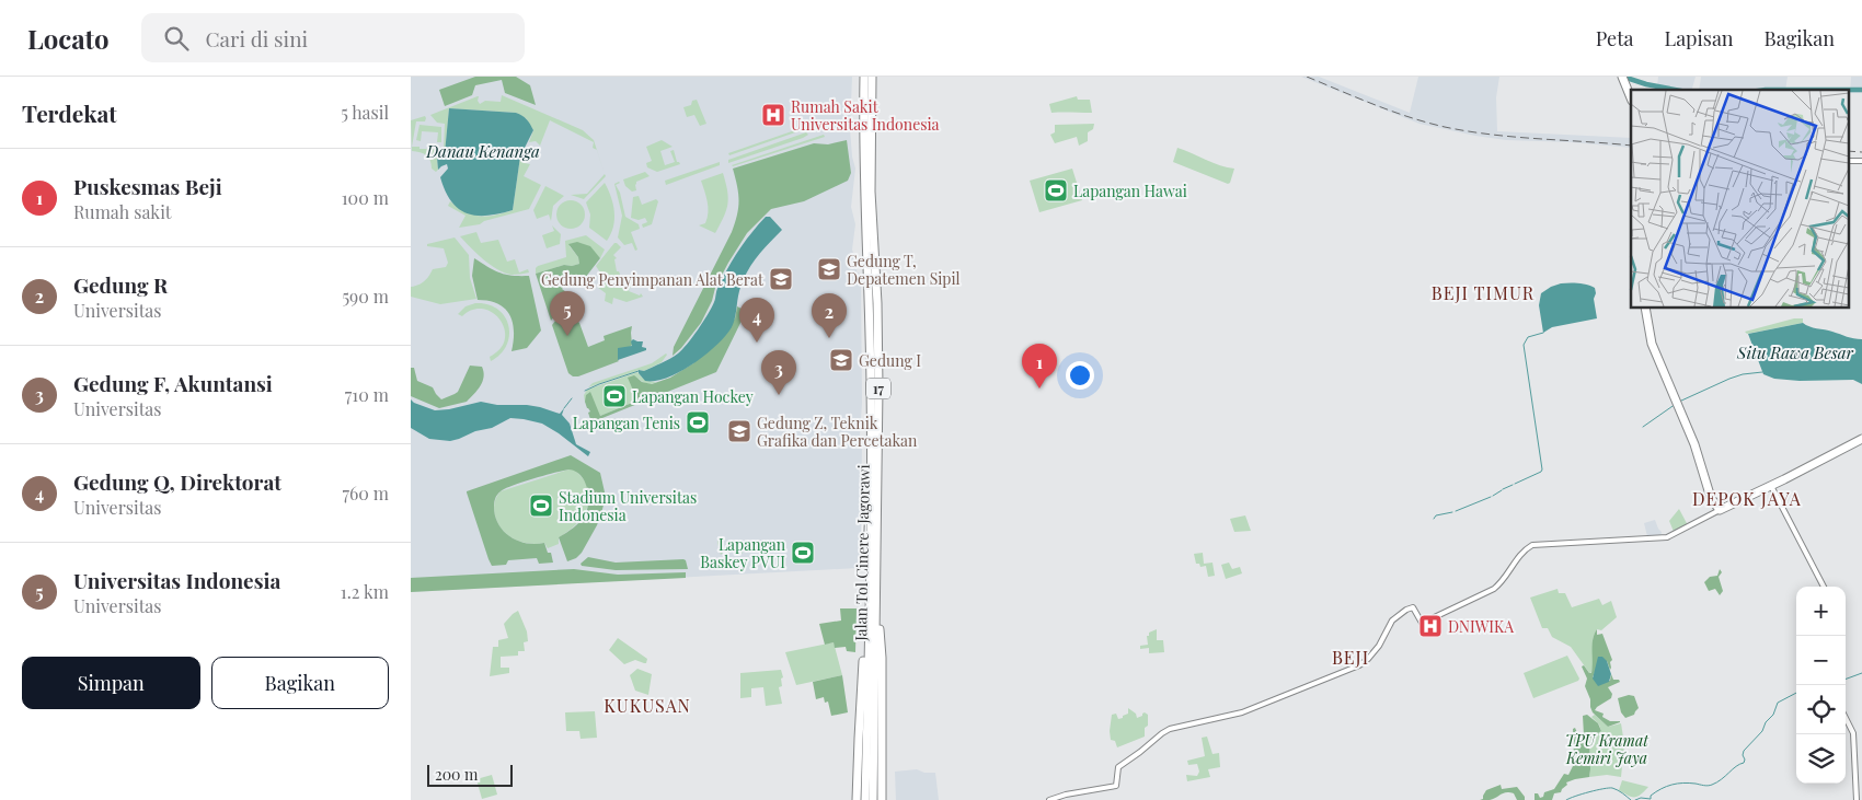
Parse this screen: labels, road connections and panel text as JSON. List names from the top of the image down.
{
  "streets": {
    "highway": ["17", "Jalan Tol Cinere–Jagorawi"]
  },
  "districts": [
    "BEJI TIMUR",
    "DEPOK JAYA",
    "BEJI",
    "KUKUSAN"
  ],
  "water": ["Danau Kenanga", "Situ Rawa Besar"],
  "parks": ["TPU Kramat Kemiri Jaya"],
  "places": {
    "hospital": ["Rumah Sakit Universitas Indonesia", "DNIWIKA"],
    "sports": [
      "Lapangan Hawai",
      "Lapangan Hockey",
      "Lapangan Tenis",
      "Stadium Universitas Indonesia",
      "Lapangan Baskey PVUI"
    ],
    "school or university": [
      "Gedung T, Depatemen Sipil",
      "Gedung Penyimpanan Alat Berat",
      "Gedung I",
      "Gedung Z, Teknik Grafika dan Percetakan"
    ]
  },
  "scale_bar": "200 m",
  "page": {
    "header": "Locato",
    "search": "Cari di sini",
    "nav": ["Peta", "Lapisan", "Bagikan"],
    "heading": ["Terdekat", "5 hasil"],
    "list": [
      {
        "mark": "1",
        "name": "Puskesmas Beji",
        "note": "Rumah sakit",
        "value": "100 m"
      },
      {
        "mark": "2",
        "name": "Gedung R",
        "note": "Universitas",
        "value": "590 m"
      },
      {
        "mark": "3",
        "name": "Gedung F, Akuntansi",
        "note": "Universitas",
        "value": "710 m"
      },
      {
        "mark": "4",
        "name": "Gedung Q, Direktorat",
        "note": "Universitas",
        "value": "760 m"
      },
      {
        "mark": "5",
        "name": "Universitas Indonesia",
        "note": "Universitas",
        "value": "1.2 km"
      }
    ],
    "pins": [
      "5",
      "2",
      "4",
      "1",
      "3"
    ],
    "map_buttons": ["+", "−"],
    "buttons": ["Simpan", "Bagikan"],
    "scale": "200 m"
  }
}
